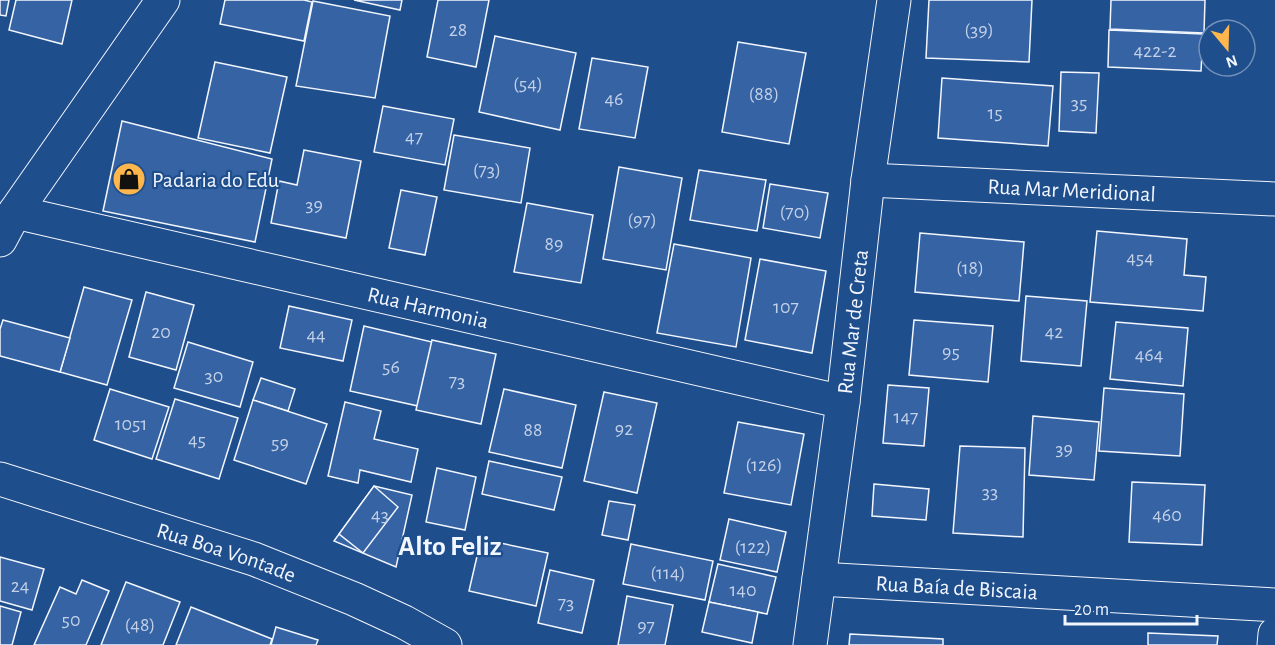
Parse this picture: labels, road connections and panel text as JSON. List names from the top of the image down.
{
  "streets": {
    "street": [
      "Rua Mar Meridional",
      "Rua Harmonia",
      "Rua Mar de Creta",
      "Rua Boa Vontade",
      "Rua Baía de Biscaia"
    ]
  },
  "crossings": [
    ["Rua Mar Meridional", "Rua Mar de Creta"],
    ["Rua Harmonia", "Rua Mar de Creta"],
    ["Rua Mar de Creta", "Rua Baía de Biscaia"]
  ],
  "districts": ["Alto Feliz"],
  "places": {
    "shop": ["Padaria do Edu"]
  },
  "house_numbers": [
    "28",
    "(39)",
    "422-2",
    "(54)",
    "(88)",
    "46",
    "35",
    "15",
    "47",
    "(73)",
    "39",
    "(70)",
    "(97)",
    "89",
    "454",
    "(18)",
    "107",
    "20",
    "42",
    "44",
    "95",
    "464",
    "56",
    "30",
    "73",
    "147",
    "1051",
    "92",
    "88",
    "45",
    "59",
    "39",
    "(126)",
    "33",
    "43",
    "460",
    "(122)",
    "(114)",
    "24",
    "140",
    "73",
    "50",
    "(48)",
    "97"
  ],
  "scale_bar": "20 m",
  "north": "bottom"
}
